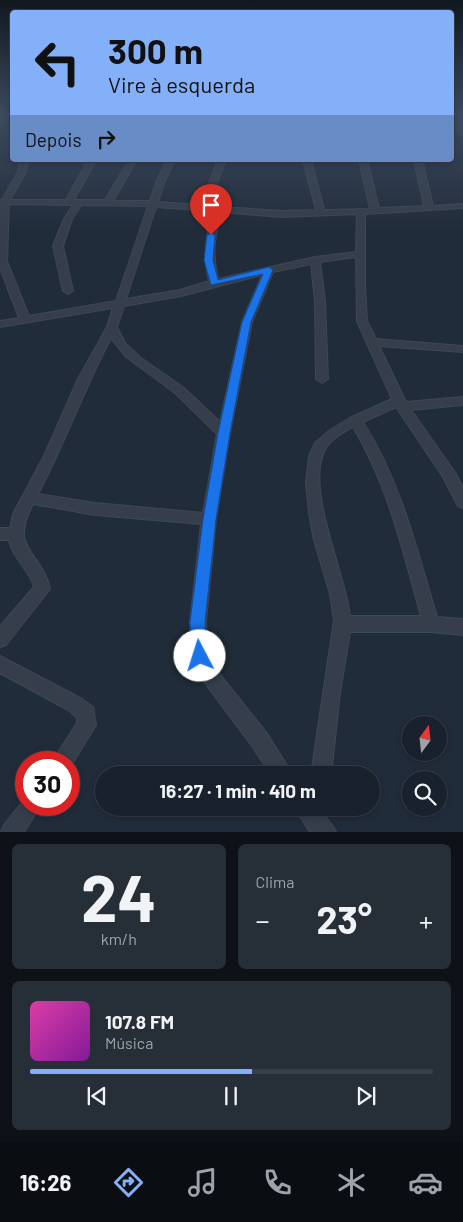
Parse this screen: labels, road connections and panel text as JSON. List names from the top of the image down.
{
  "north": "top",
  "page": {
    "turn": ["300 m", "Vire à esquerda"],
    "then": "Depois",
    "limit": "30",
    "trip": "16:27 · 1 min · 410 m",
    "tile": [
      ["24", "km/h"],
      "Clima"
    ],
    "heat": ["−", "23°", "+"],
    "song": ["107.8 FM", "Música"],
    "tabs": "16:26"
  }
}
